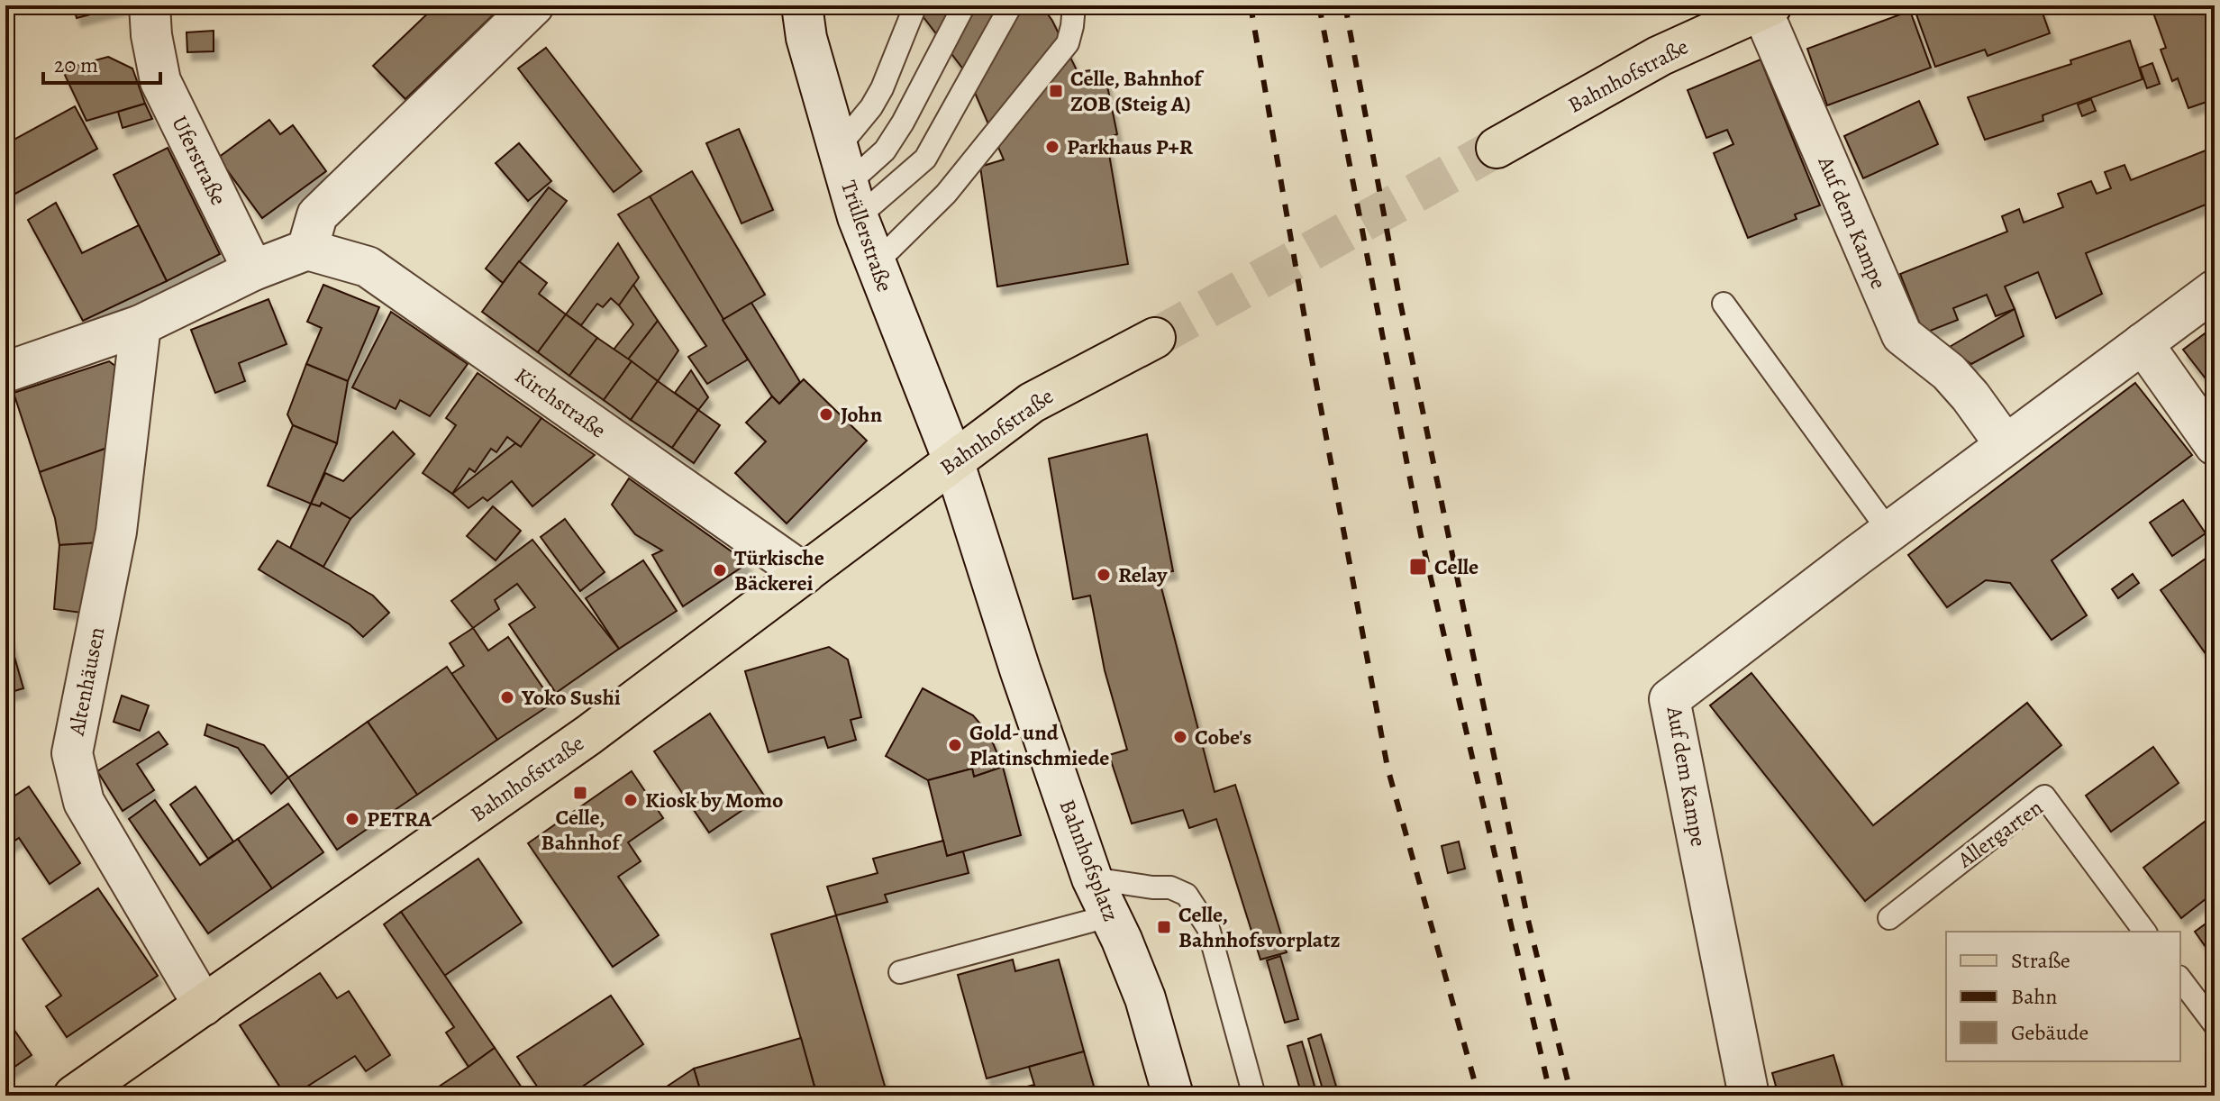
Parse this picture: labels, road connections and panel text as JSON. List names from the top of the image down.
{
  "streets": {
    "main road": ["Bahnhofstraße"],
    "street": [
      "Uferstraße",
      "Auf dem Kampe",
      "Trüllerstraße",
      "Kirchstraße",
      "Altenhäusen",
      "Bahnhofsplatz"
    ],
    "lane": ["Allergarten"]
  },
  "crossings": [
    ["Bahnhofstraße", "Auf dem Kampe"],
    ["Bahnhofstraße", "Trüllerstraße"],
    ["Bahnhofstraße", "Kirchstraße"],
    ["Bahnhofstraße", "Altenhäusen"],
    ["Bahnhofstraße", "Bahnhofsplatz"],
    ["Trüllerstraße", "Bahnhofsplatz"]
  ],
  "places": {
    "transit": [
      "Celle, Bahnhof ZOB (Steig A)",
      "Celle",
      "Celle, Bahnhof",
      "Celle, Bahnhofsvorplatz"
    ],
    "other": [
      "Parkhaus P+R",
      "John",
      "Türkische Bäckerei",
      "Relay",
      "Yoko Sushi",
      "Cobe's",
      "Gold- und Platinschmiede",
      "Kiosk by Momo",
      "PETRA"
    ]
  },
  "legend": ["Straße", "Bahn", "Gebäude"],
  "scale_bar": "20 m"
}
